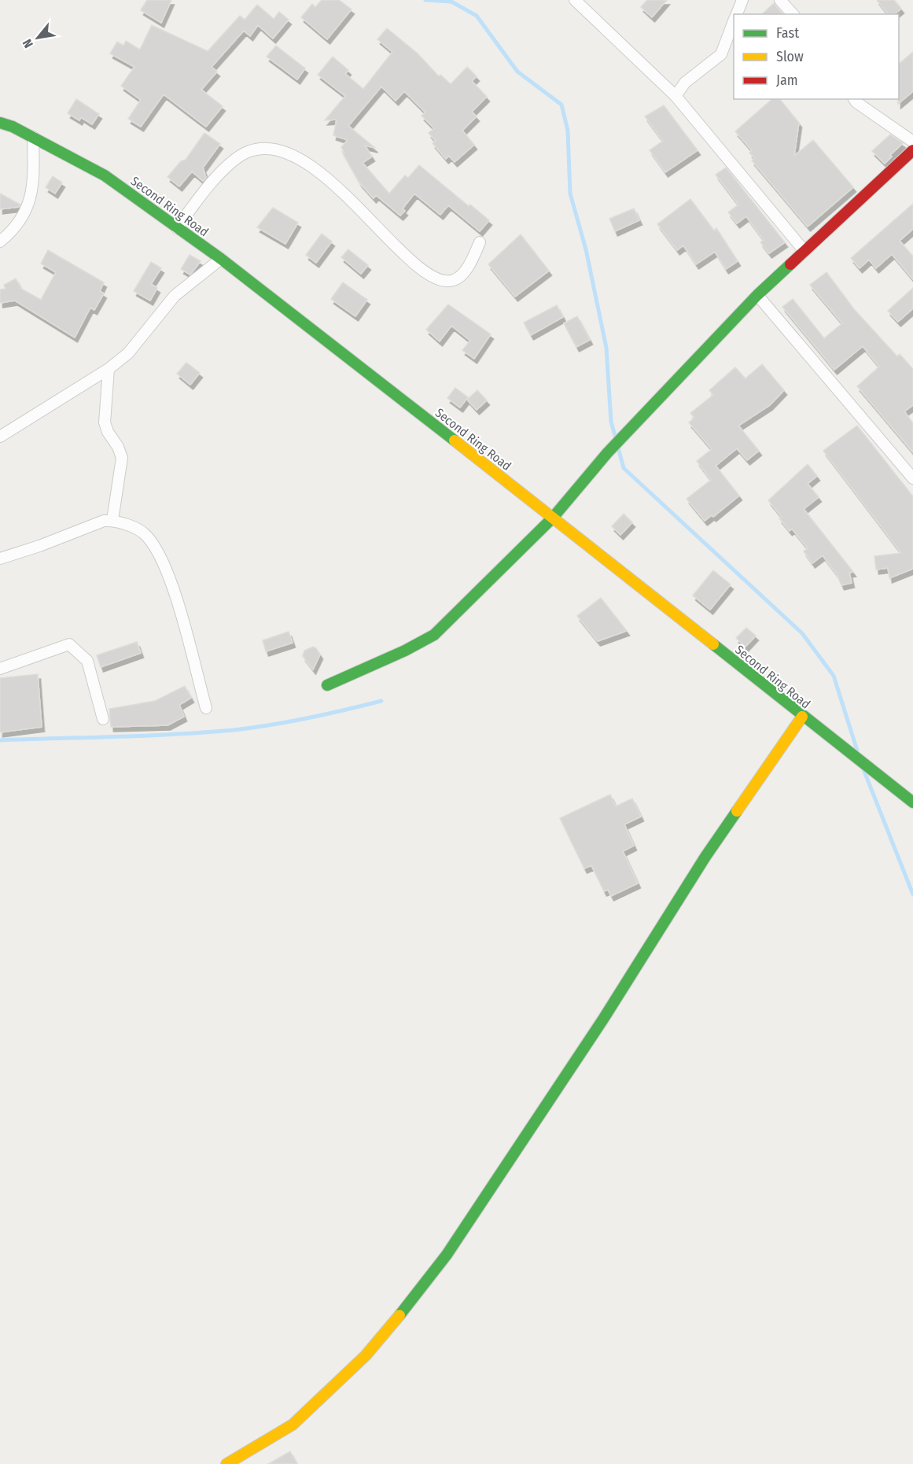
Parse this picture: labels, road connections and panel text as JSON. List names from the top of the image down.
{
  "streets": {
    "street": ["Second Ring Road"]
  },
  "legend": ["Fast", "Slow", "Jam"],
  "north": "bottom left"
}
